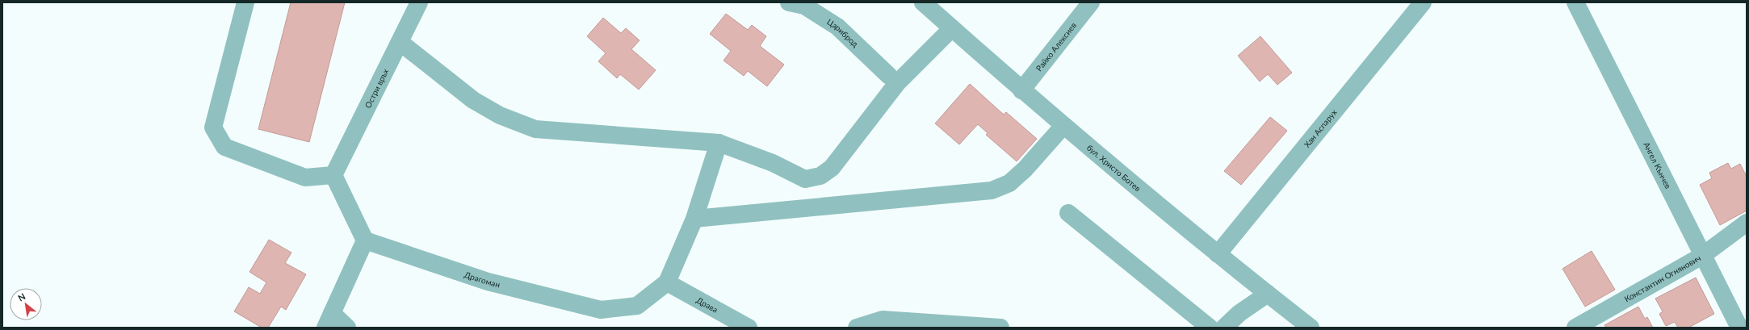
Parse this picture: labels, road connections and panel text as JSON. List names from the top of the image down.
{
  "streets": {
    "street": [
      "Цариброд",
      "Райко Алексиев",
      "Остри връх",
      "Хан Аспарух",
      "Ангел Кънчев",
      "бул. Христо Ботев",
      "Константин Огнянович",
      "Драгоман",
      "Драва"
    ]
  },
  "crossings": [
    ["Райко Алексиев", "бул. Христо Ботев"],
    ["Хан Аспарух", "бул. Христо Ботев"],
    ["Ангел Кънчев", "Константин Огнянович"],
    ["Драгоман", "Драва"]
  ],
  "north": "top left"
}
